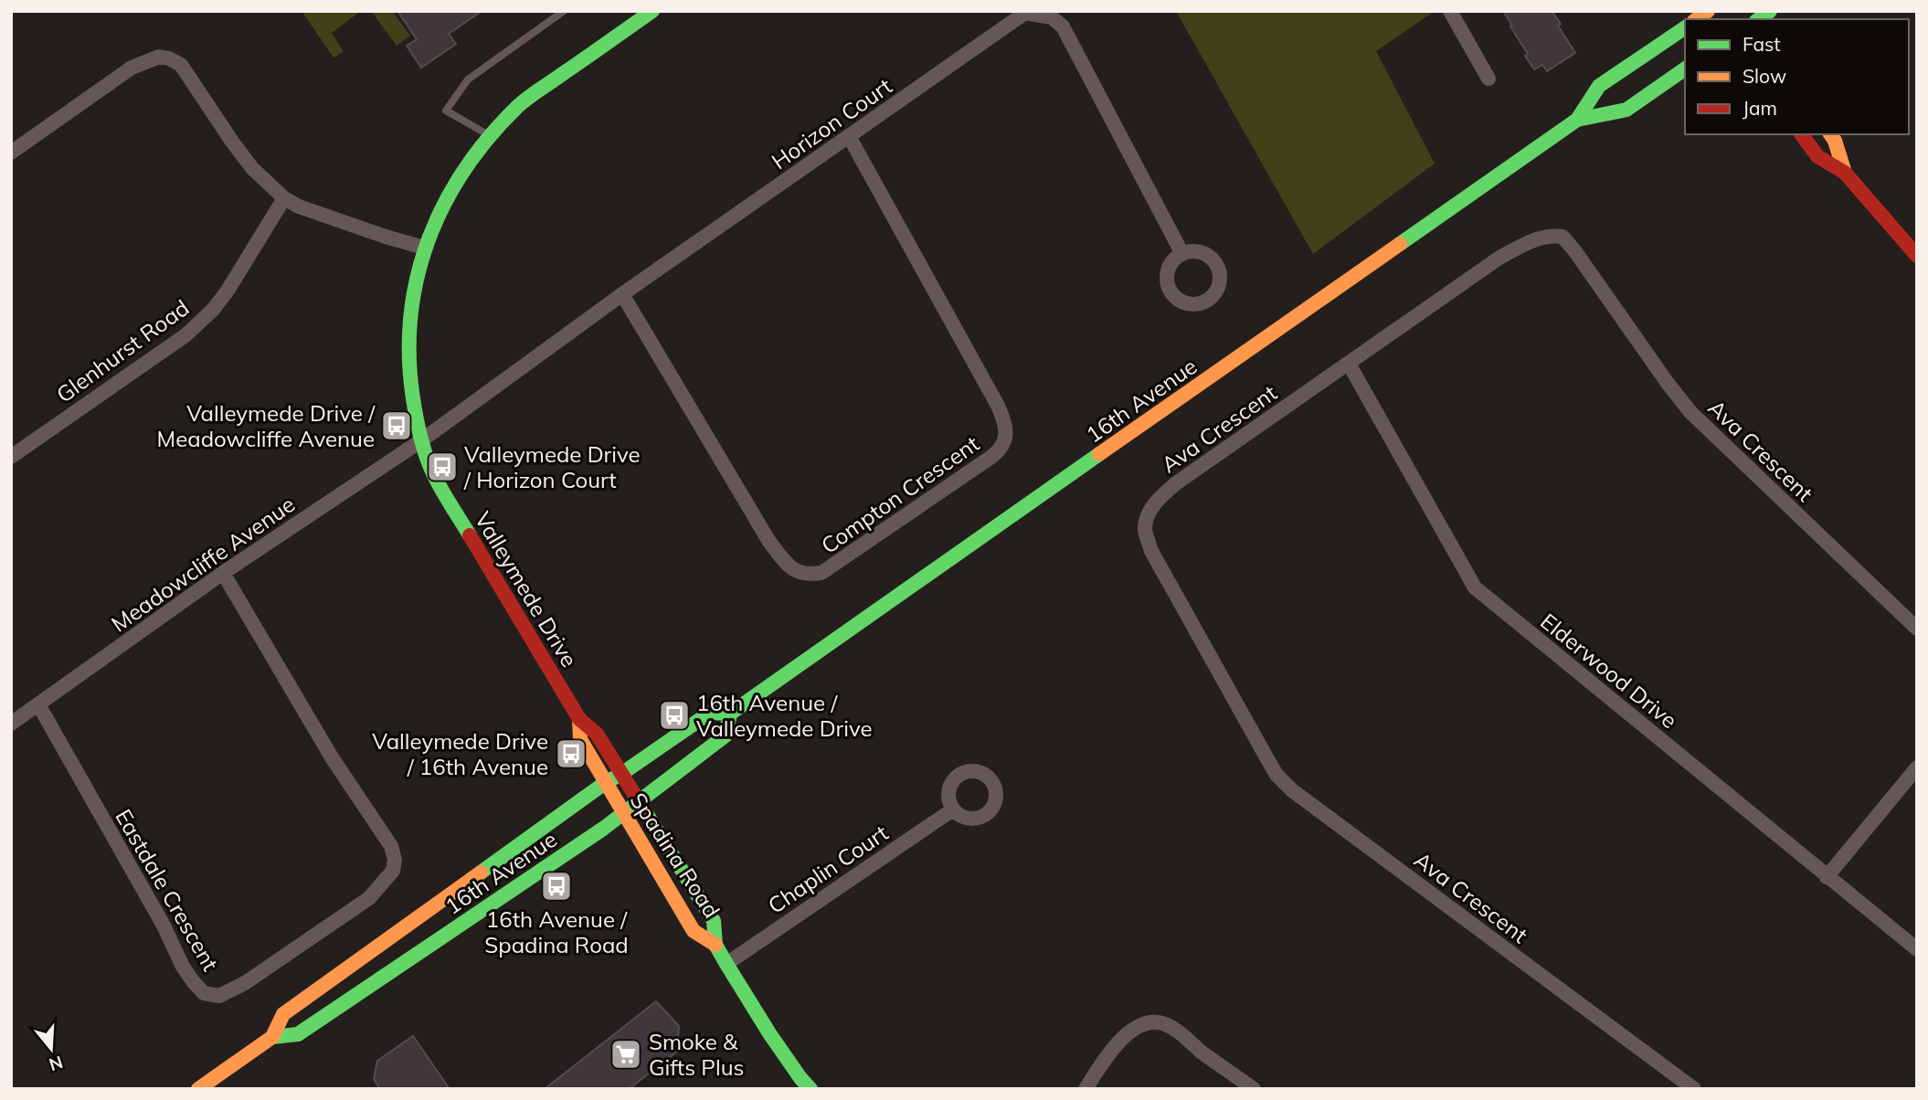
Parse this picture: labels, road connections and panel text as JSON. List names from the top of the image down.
{
  "streets": {
    "main road": ["16th Avenue", "Valleymede Drive", "Spadina Road"],
    "street": [
      "Horizon Court",
      "Glenhurst Road",
      "Ava Crescent",
      "Compton Crescent",
      "Meadowcliffe Avenue",
      "Elderwood Drive",
      "Chaplin Court",
      "Eastdale Crescent"
    ]
  },
  "crossings": [
    ["Horizon Court", "Compton Crescent"],
    ["Horizon Court", "Meadowcliffe Avenue"],
    ["Horizon Court", "Valleymede Drive"],
    ["16th Avenue", "Valleymede Drive"],
    ["16th Avenue", "Spadina Road"],
    ["Ava Crescent", "Elderwood Drive"],
    ["Meadowcliffe Avenue", "Valleymede Drive"],
    ["Meadowcliffe Avenue", "Eastdale Crescent"],
    ["Valleymede Drive", "Spadina Road"],
    ["Spadina Road", "Chaplin Court"]
  ],
  "places": {
    "bus stop": [
      "Valleymede Drive / Meadowcliffe Avenue",
      "Valleymede Drive / Horizon Court",
      "16th Avenue / Valleymede Drive",
      "Valleymede Drive / 16th Avenue",
      "16th Avenue / Spadina Road"
    ],
    "supermarket": ["Smoke & Gifts Plus"]
  },
  "legend": ["Fast", "Slow", "Jam"],
  "north": "bottom"
}
